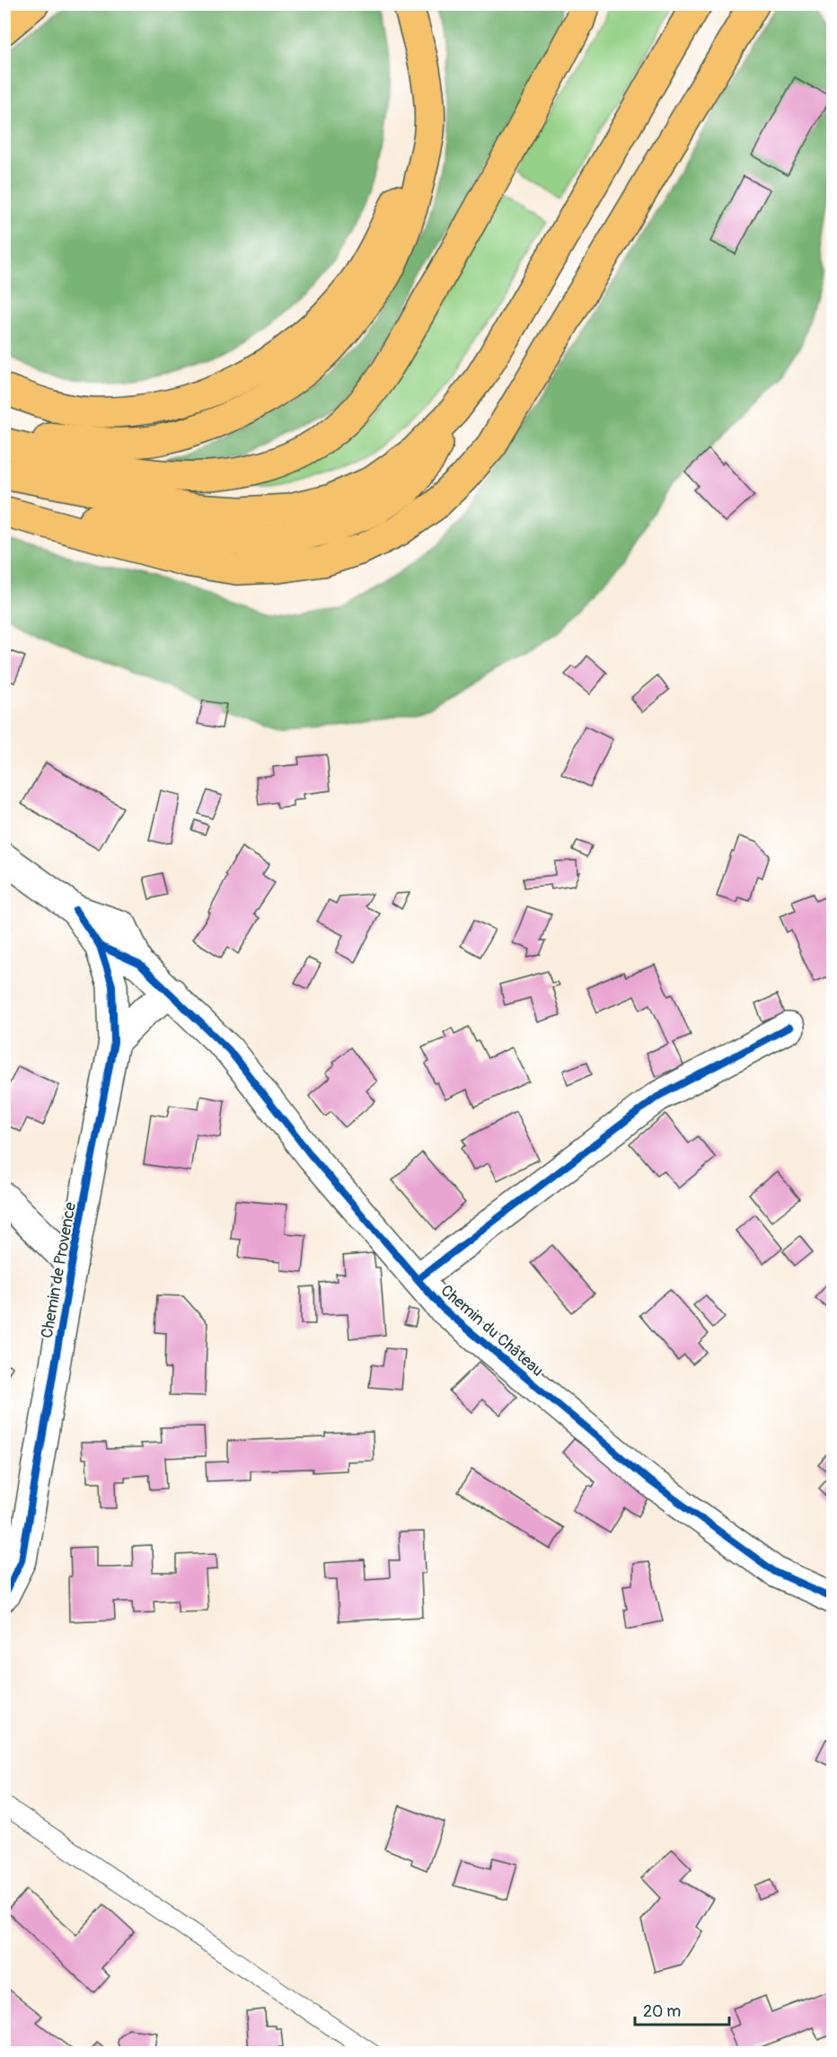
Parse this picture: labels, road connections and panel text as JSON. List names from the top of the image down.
{
  "streets": {
    "street": ["Chemin de Provence", "Chemin du Château"]
  },
  "crossings": [
    ["Chemin de Provence", "Chemin du Château"]
  ],
  "scale_bar": "20 m"
}
